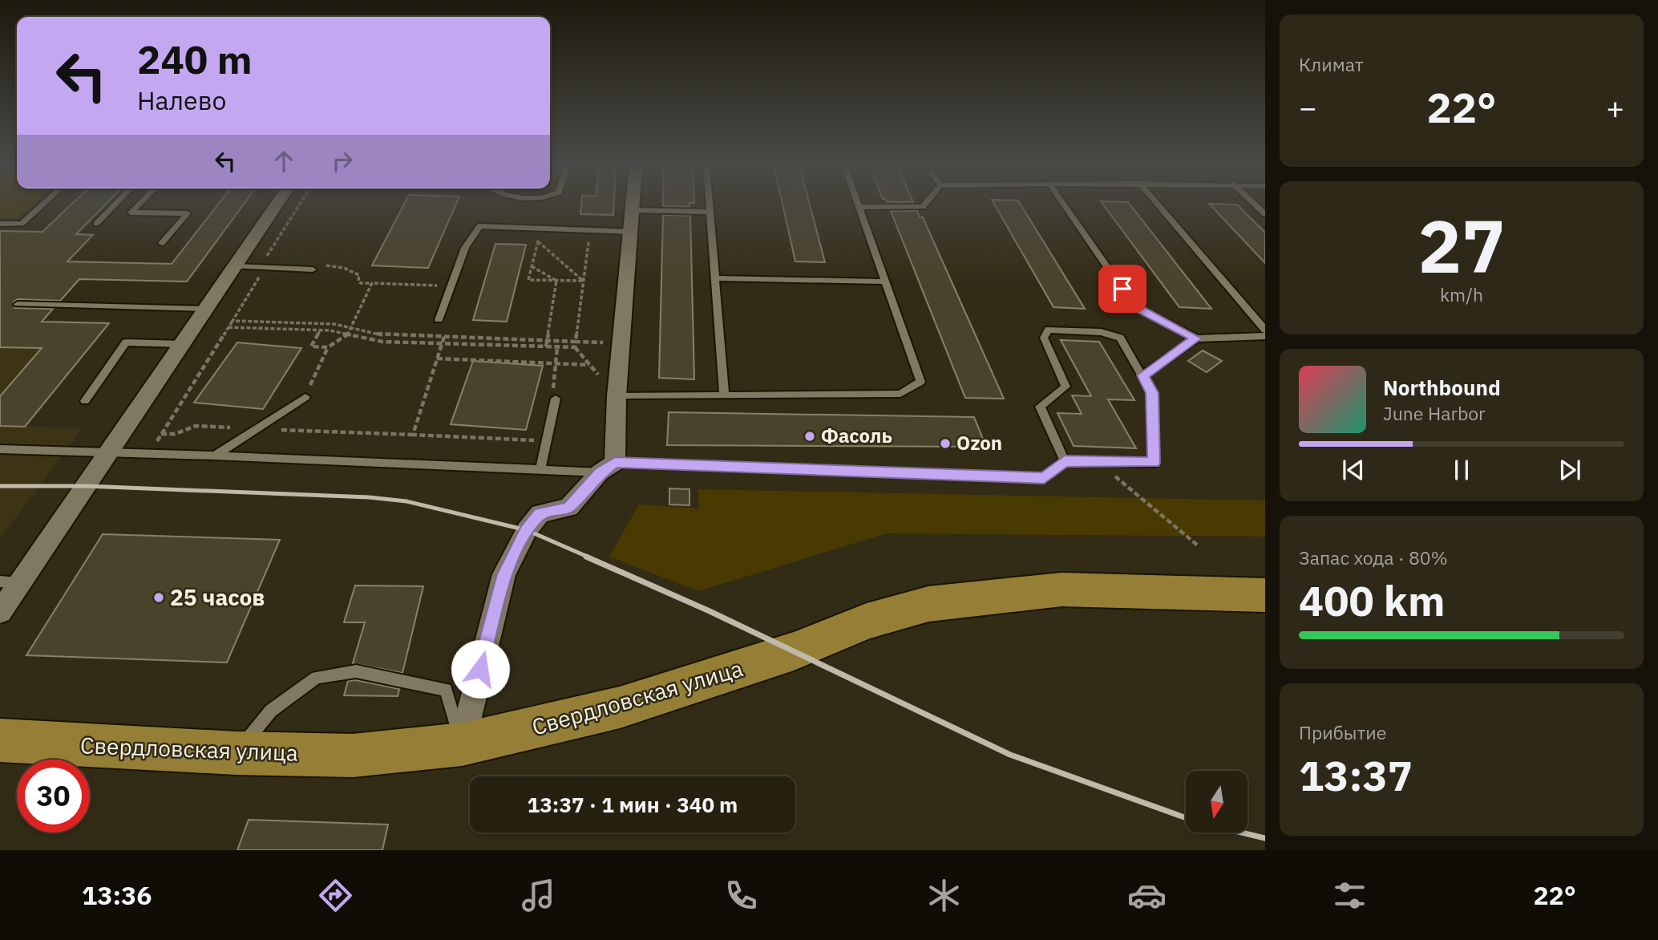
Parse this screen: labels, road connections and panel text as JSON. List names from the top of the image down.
{
  "streets": {
    "highway": ["Свердловская улица"]
  },
  "places": ["Фасоль", "Ozon", "25 часов"],
  "north": "bottom",
  "page": {
    "tile": [
      "Климат",
      ["27", "km/h"],
      ["Запас хода · 80%", "400 km"],
      ["Прибытие", "13:37"]
    ],
    "turn": ["240 m", "Налево"],
    "heat": ["−", "22°", "+"],
    "song": ["Northbound", "June Harbor"],
    "limit": "30",
    "trip": "13:37 · 1 мин · 340 m",
    "tabs": ["13:36", "22°"]
  }
}
